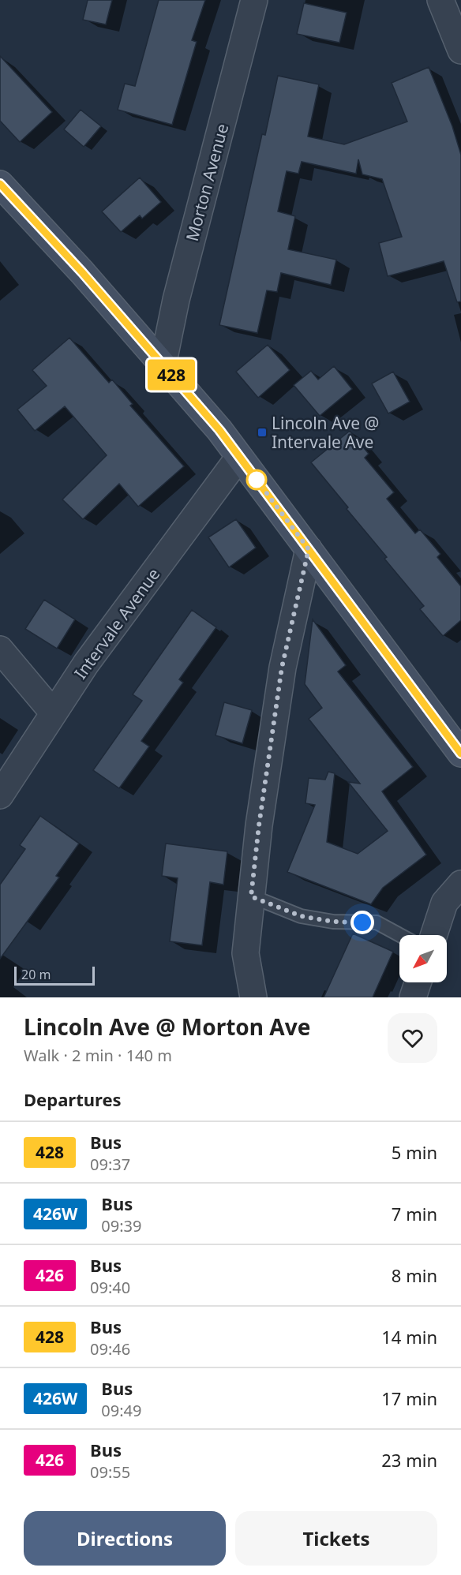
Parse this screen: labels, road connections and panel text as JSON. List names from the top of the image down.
{
  "streets": {
    "street": ["Morton Avenue", "Intervale Avenue"]
  },
  "places": {
    "transit": ["Lincoln Ave @ Intervale Ave"]
  },
  "lines": ["bus line 428"],
  "scale_bar": "20 m",
  "north": "bottom left",
  "page": {
    "on_map": "428",
    "scale": "20 m",
    "heading": [
      ["Lincoln Ave @ Morton Ave", "Walk · 2 min · 140 m"],
      "Departures"
    ],
    "list": [
      {
        "mark": "428",
        "name": "Bus",
        "note": "09:37",
        "value": "5 min"
      },
      {
        "mark": "426W",
        "name": "Bus",
        "note": "09:39",
        "value": "7 min"
      },
      {
        "mark": "426",
        "name": "Bus",
        "note": "09:40",
        "value": "8 min"
      },
      {
        "mark": "428",
        "name": "Bus",
        "note": "09:46",
        "value": "14 min"
      },
      {
        "mark": "426W",
        "name": "Bus",
        "note": "09:49",
        "value": "17 min"
      },
      {
        "mark": "426",
        "name": "Bus",
        "note": "09:55",
        "value": "23 min"
      }
    ],
    "buttons": ["Directions", "Tickets"]
  }
}
